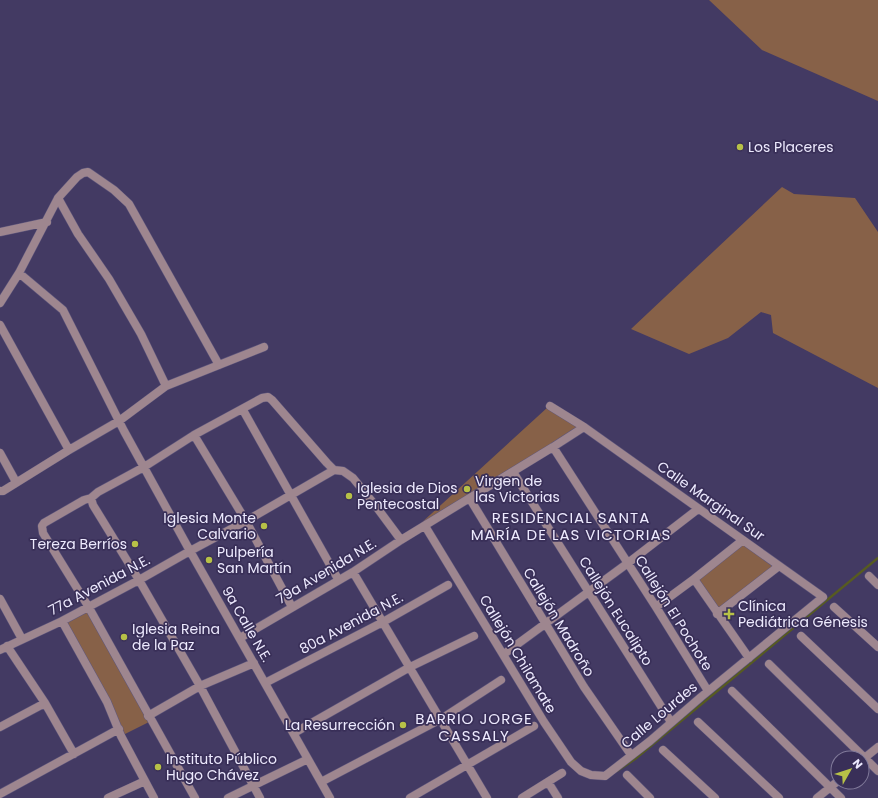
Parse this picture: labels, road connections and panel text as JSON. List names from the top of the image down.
{
  "streets": {
    "street": [
      "Calle Marginal Sur",
      "79a Avenida N.E.",
      "77a Avenida N.E.",
      "Callejón Eucalipto",
      "Callejón El Pochote",
      "Callejón Madroño",
      "80a Avenida N.E.",
      "9a Calle N.E.",
      "Callejón Chilamate",
      "Calle Lourdes"
    ]
  },
  "crossings": [
    ["Calle Marginal Sur", "79a Avenida N.E."],
    ["Calle Marginal Sur", "Calle Lourdes"],
    ["79a Avenida N.E.", "Callejón Eucalipto"],
    ["79a Avenida N.E.", "Callejón El Pochote"],
    ["79a Avenida N.E.", "Callejón Madroño"],
    ["79a Avenida N.E.", "9a Calle N.E."],
    ["79a Avenida N.E.", "Callejón Chilamate"],
    ["77a Avenida N.E.", "9a Calle N.E."],
    ["Callejón Eucalipto", "Calle Lourdes"],
    ["Callejón El Pochote", "Calle Lourdes"],
    ["Callejón Madroño", "Calle Lourdes"],
    ["80a Avenida N.E.", "9a Calle N.E."],
    ["Callejón Chilamate", "Calle Lourdes"]
  ],
  "districts": ["RESIDENCIAL SANTA MARÍA DE LAS VICTORIAS", "BARRIO JORGE CASSALY"],
  "places": {
    "other": [
      "Los Placeres",
      "Virgen de las Victorias",
      "Iglesia de Dios Pentecostal",
      "Iglesia Monte Calvario",
      "Tereza Berríos",
      "Pulpería San Martín",
      "Iglesia Reina de la Paz",
      "La Resurrección",
      "Instituto Público Hugo Chávez"
    ],
    "health": ["Clínica Pediátrica Génesis"]
  },
  "north": "top right"
}
